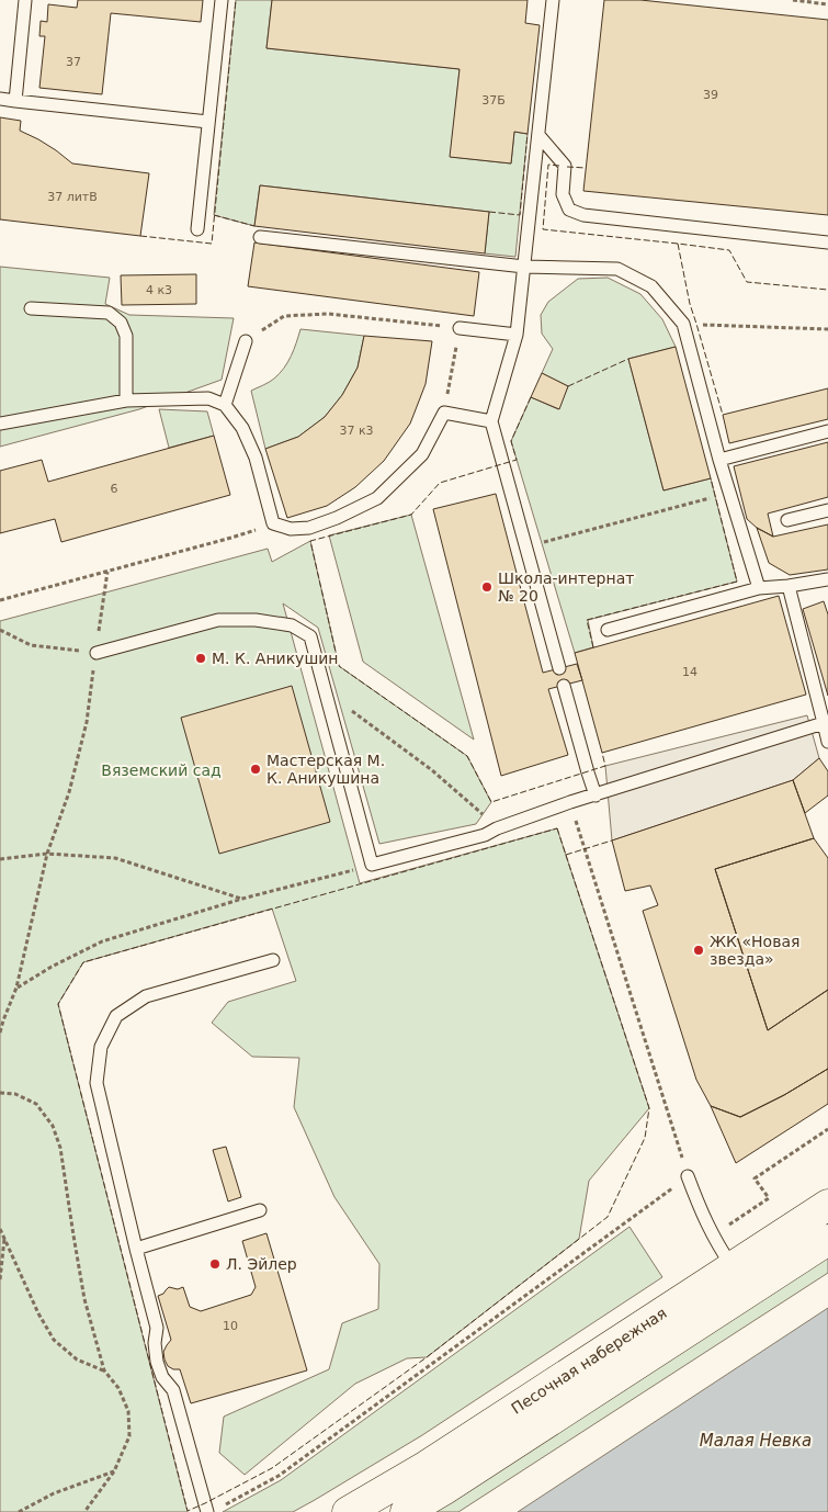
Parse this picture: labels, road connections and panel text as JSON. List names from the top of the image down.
{
  "streets": {
    "main road": ["Песочная набережная"]
  },
  "water": ["Малая Невка"],
  "parks": ["Вяземский сад"],
  "places": [
    "Школа-интернат № 20",
    "М. К. Аникушин",
    "Мастерская М. К. Аникушина",
    "ЖК «Новая звезда»",
    "Л. Эйлер"
  ],
  "house_numbers": [
    "37",
    "39",
    "37Б",
    "37 литВ",
    "4 к3",
    "37 к3",
    "6",
    "14",
    "10"
  ]
}
